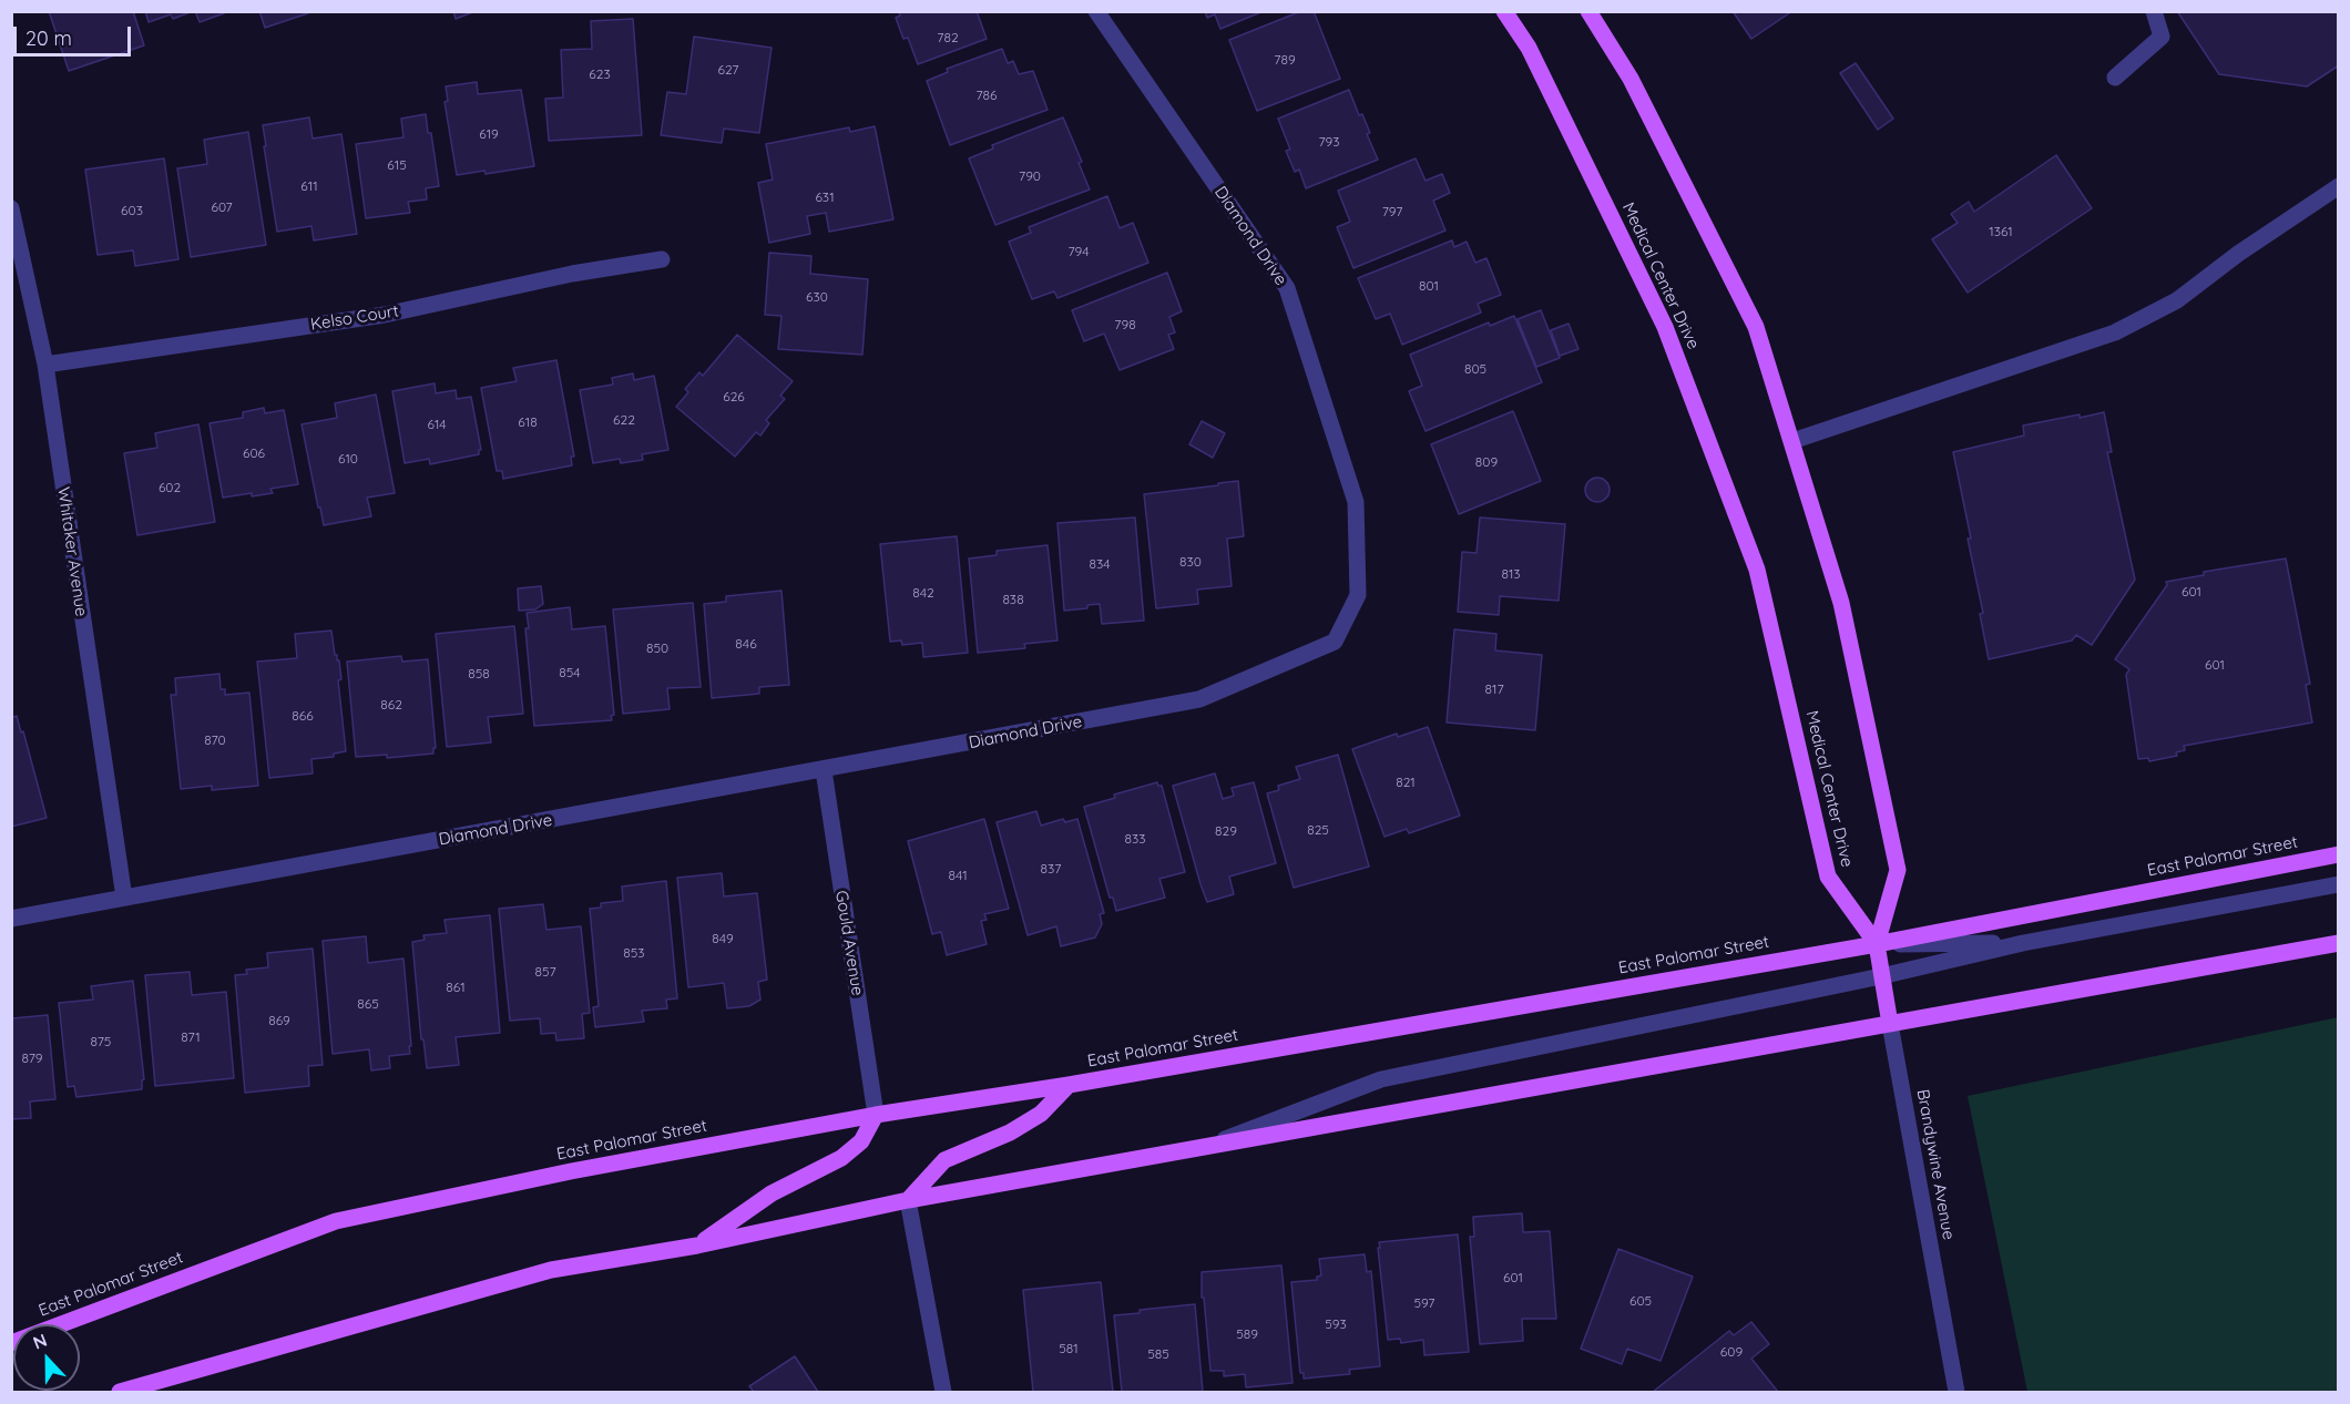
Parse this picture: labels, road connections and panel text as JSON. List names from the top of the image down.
{
  "streets": {
    "main road": ["Medical Center Drive", "East Palomar Street", "Brandywine Avenue"],
    "street": [
      "Diamond Drive",
      "Kelso Court",
      "Whitaker Avenue",
      "Gould Avenue"
    ]
  },
  "crossings": [
    ["Diamond Drive", "Whitaker Avenue"],
    ["Diamond Drive", "Gould Avenue"],
    ["Medical Center Drive", "East Palomar Street"],
    ["Medical Center Drive", "Brandywine Avenue"],
    ["Kelso Court", "Whitaker Avenue"],
    ["East Palomar Street", "Gould Avenue"],
    ["East Palomar Street", "Brandywine Avenue"]
  ],
  "house_numbers": [
    "782",
    "789",
    "627",
    "623",
    "786",
    "619",
    "793",
    "615",
    "790",
    "611",
    "631",
    "607",
    "603",
    "797",
    "1361",
    "794",
    "801",
    "630",
    "798",
    "805",
    "626",
    "622",
    "618",
    "614",
    "606",
    "610",
    "809",
    "602",
    "830",
    "834",
    "813",
    "601",
    "842",
    "838",
    "846",
    "850",
    "601",
    "854",
    "858",
    "817",
    "862",
    "866",
    "870",
    "821",
    "825",
    "829",
    "833",
    "837",
    "841",
    "849",
    "853",
    "857",
    "861",
    "865",
    "869",
    "871",
    "875",
    "879",
    "601",
    "605",
    "597",
    "593",
    "589",
    "581",
    "609",
    "585"
  ],
  "scale_bar": "20 m",
  "north": "top"
}
